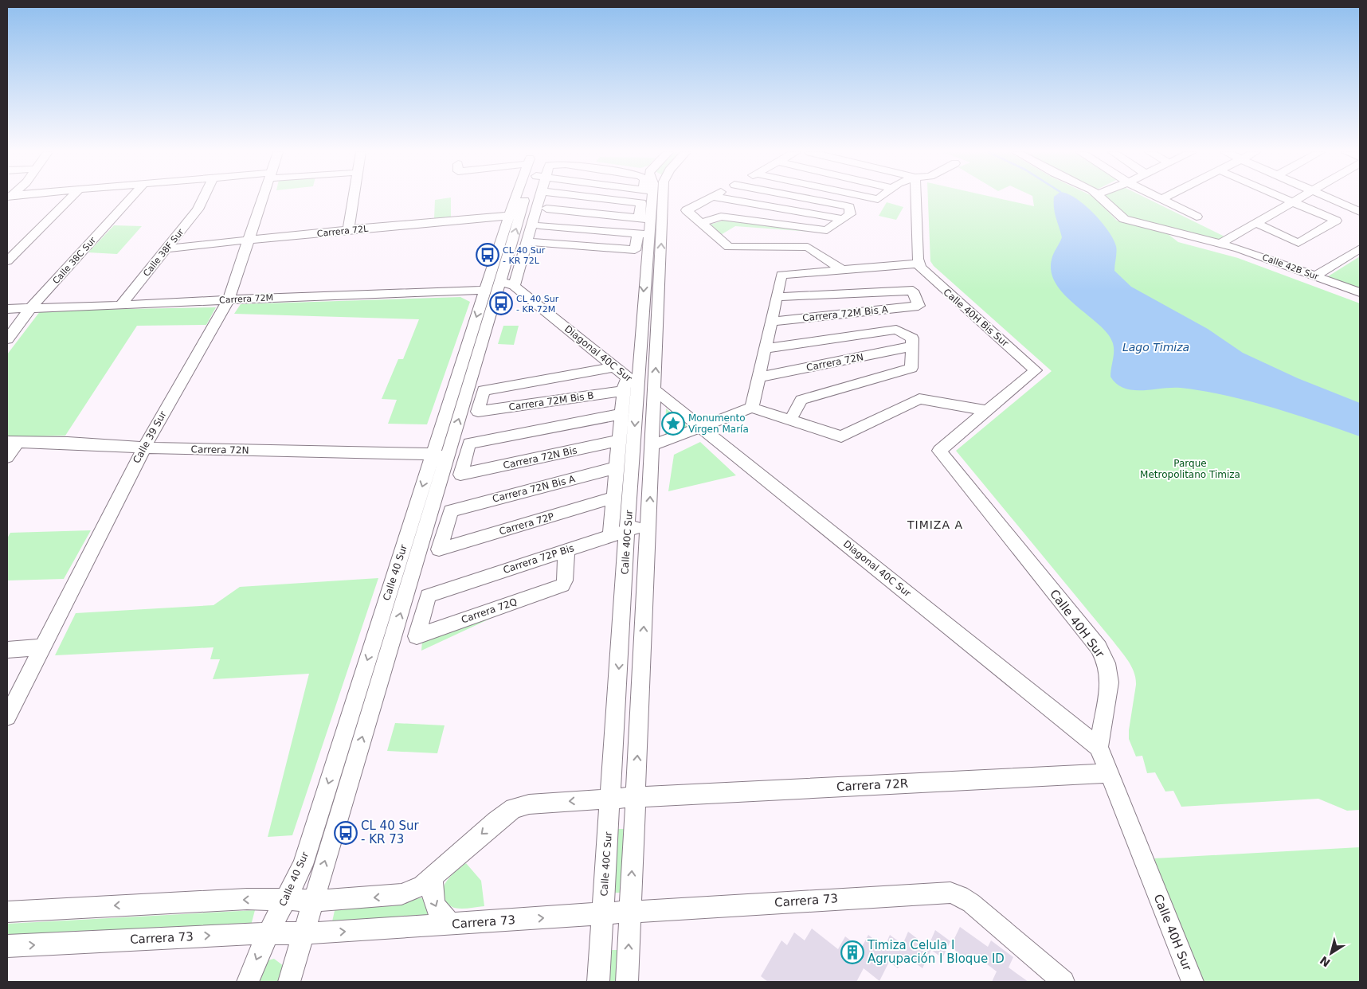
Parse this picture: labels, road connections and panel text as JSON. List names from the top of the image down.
{
  "streets": {
    "street": [
      "Carrera 72L",
      "Calle 38F Sur",
      "Calle 38C Sur",
      "Calle 42B Sur",
      "Carrera 72M",
      "Carrera 72M Bis A",
      "Calle 40H Bis Sur",
      "Diagonal 40C Sur",
      "Carrera 72N",
      "Carrera 72M Bis B",
      "Calle 39 Sur",
      "Carrera 72N Bis",
      "Carrera 72N Bis A",
      "Carrera 72P",
      "Calle 40C Sur",
      "Carrera 72P Bis",
      "Calle 40 Sur",
      "Carrera 72Q",
      "Calle 40H Sur",
      "Carrera 72R",
      "Carrera 73"
    ]
  },
  "crossings": [
    ["Carrera 72L", "Calle 38F Sur"],
    ["Carrera 72L", "Calle 39 Sur"],
    ["Carrera 72L", "Calle 40 Sur"],
    ["Calle 38F Sur", "Carrera 72M"],
    ["Calle 38C Sur", "Carrera 72M"],
    ["Carrera 72M", "Calle 39 Sur"],
    ["Carrera 72M", "Calle 40 Sur"],
    ["Diagonal 40C Sur", "Carrera 72M Bis B"],
    ["Diagonal 40C Sur", "Calle 40C Sur"],
    ["Diagonal 40C Sur", "Calle 40 Sur"],
    ["Diagonal 40C Sur", "Calle 40H Sur"],
    ["Carrera 72N", "Calle 39 Sur"],
    ["Carrera 72N", "Calle 40 Sur"],
    ["Carrera 72M Bis B", "Calle 40C Sur"],
    ["Carrera 72N Bis", "Calle 40C Sur"],
    ["Carrera 72N Bis A", "Carrera 72P"],
    ["Carrera 72N Bis A", "Calle 40C Sur"],
    ["Carrera 72P", "Calle 40C Sur"],
    ["Calle 40C Sur", "Carrera 72P Bis"],
    ["Calle 40C Sur", "Carrera 72R"],
    ["Calle 40C Sur", "Carrera 73"],
    ["Carrera 72P Bis", "Carrera 72Q"],
    ["Calle 40 Sur", "Carrera 73"],
    ["Calle 40H Sur", "Carrera 72R"]
  ],
  "districts": ["TIMIZA A"],
  "water": ["Lago Timiza"],
  "parks": ["Parque Metropolitano Timiza"],
  "places": {
    "bus stop": ["CL 40 Sur - KR 72L", "CL 40 Sur - KR 72M", "CL 40 Sur - KR 73"],
    "place": ["Monumento Virgen María"],
    "building": ["Timiza Celula I Agrupación I Bloque ID"]
  },
  "north": "bottom left"
}
